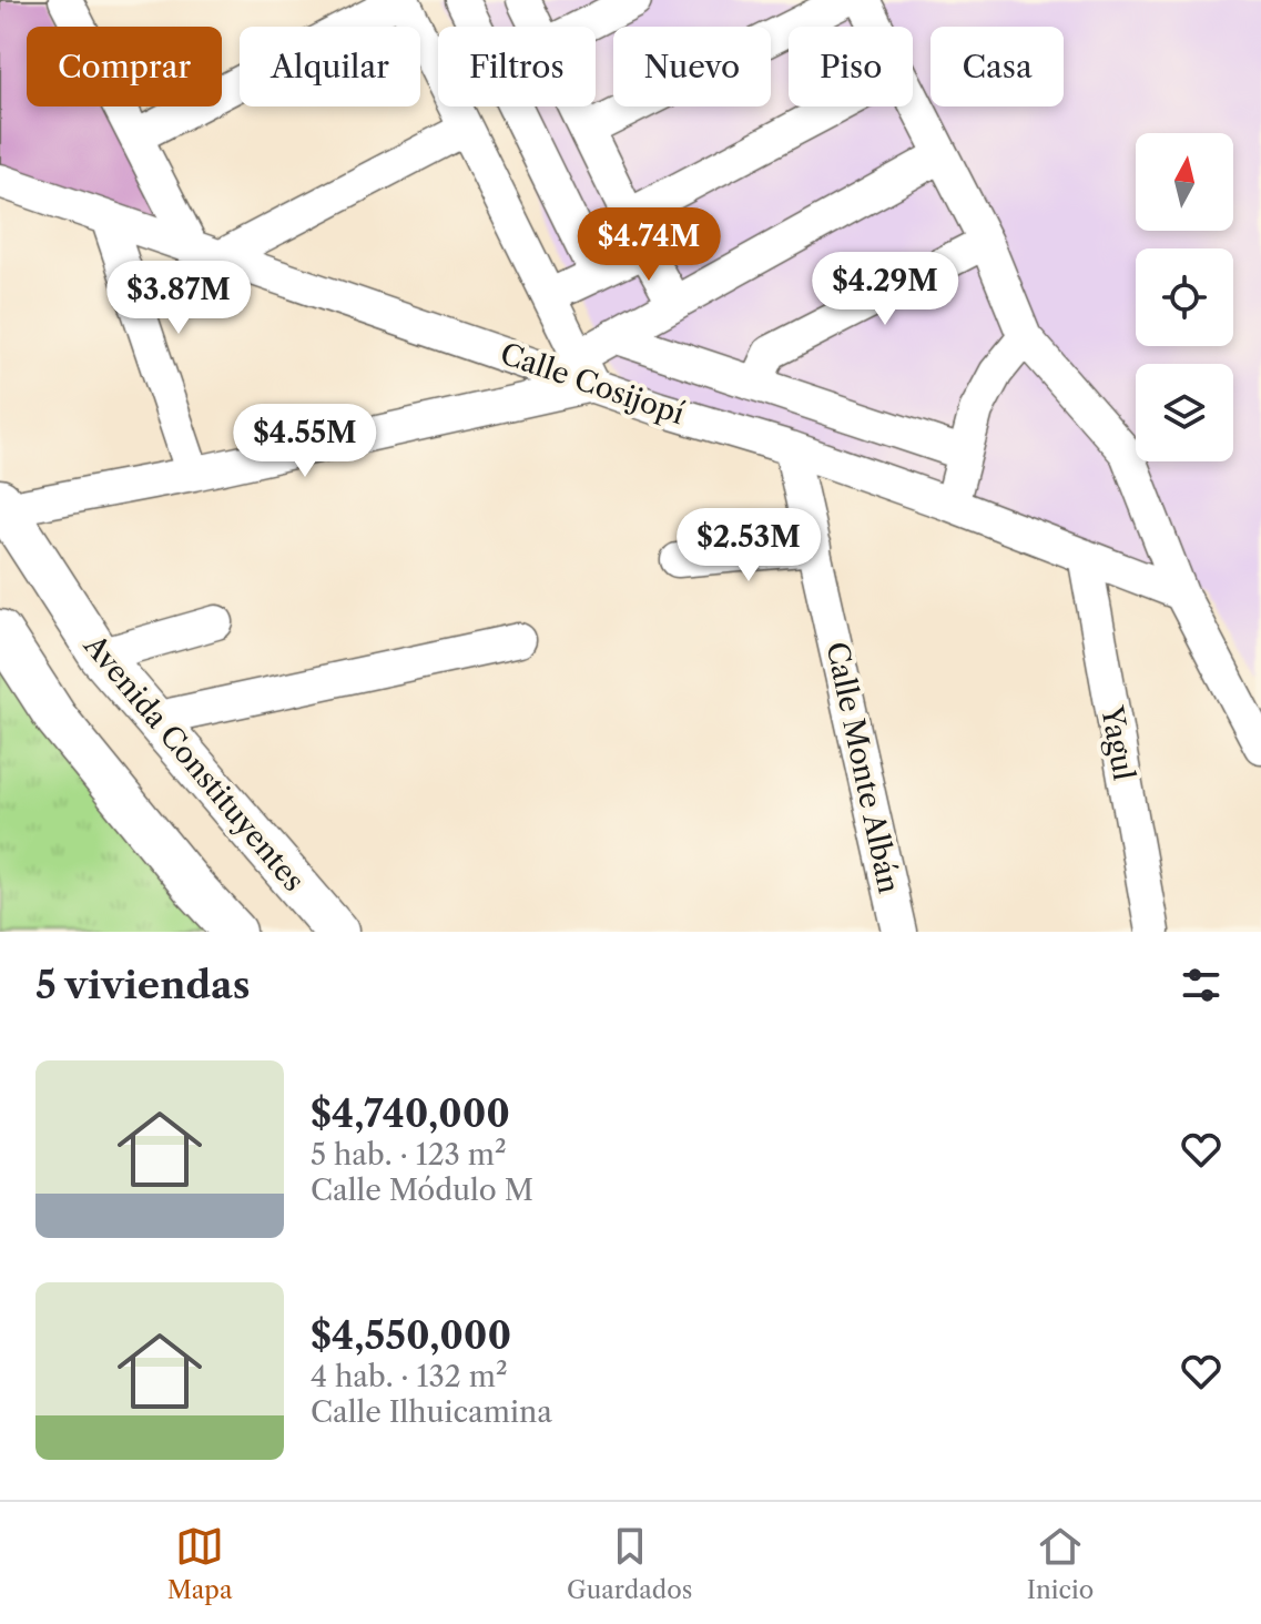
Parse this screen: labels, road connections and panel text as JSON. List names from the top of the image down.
{
  "streets": {
    "main road": ["Avenida Constituyentes"],
    "street": ["Calle Cosijopí", "Yagul", "Calle Monte Albán"]
  },
  "crossings": [
    ["Calle Cosijopí", "Yagul"],
    ["Calle Cosijopí", "Calle Monte Albán"]
  ],
  "north": "top",
  "page": {
    "chip": [
      "Comprar",
      "Alquilar",
      "Filtros",
      "Nuevo",
      "Piso",
      "Casa"
    ],
    "price": [
      "$4.74M",
      "$4.29M",
      "$3.87M",
      "$4.55M",
      "$2.53M"
    ],
    "heading": "5 viviendas",
    "list": [
      {
        "name": "$4,740,000",
        "note": "5 hab. · 123 m² · Calle Módulo M"
      },
      {
        "name": "$4,550,000",
        "note": "4 hab. · 132 m² · Calle Ilhuicamina"
      }
    ],
    "tabs": ["Mapa", "Guardados", "Inicio"]
  }
}
